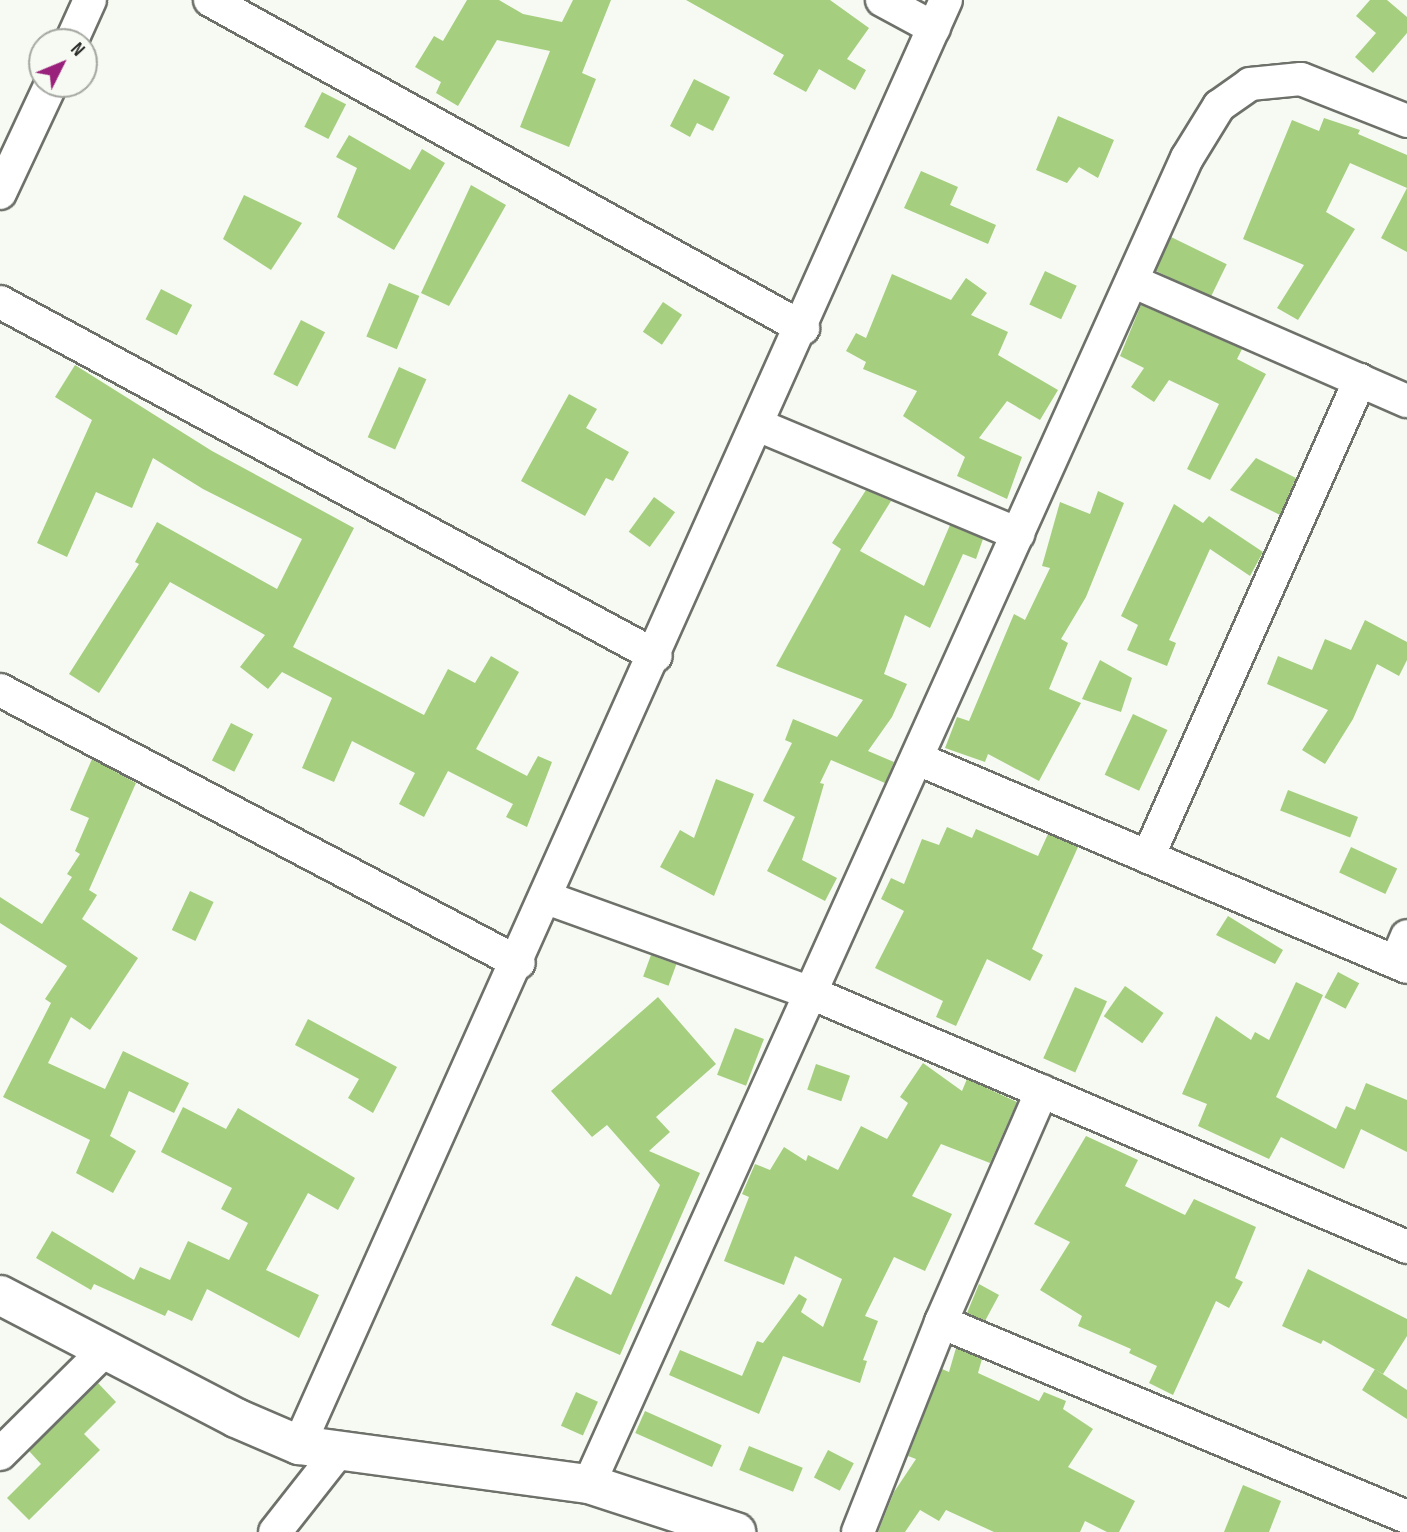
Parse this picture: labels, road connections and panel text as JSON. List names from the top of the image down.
{
  "north": "top right"
}
